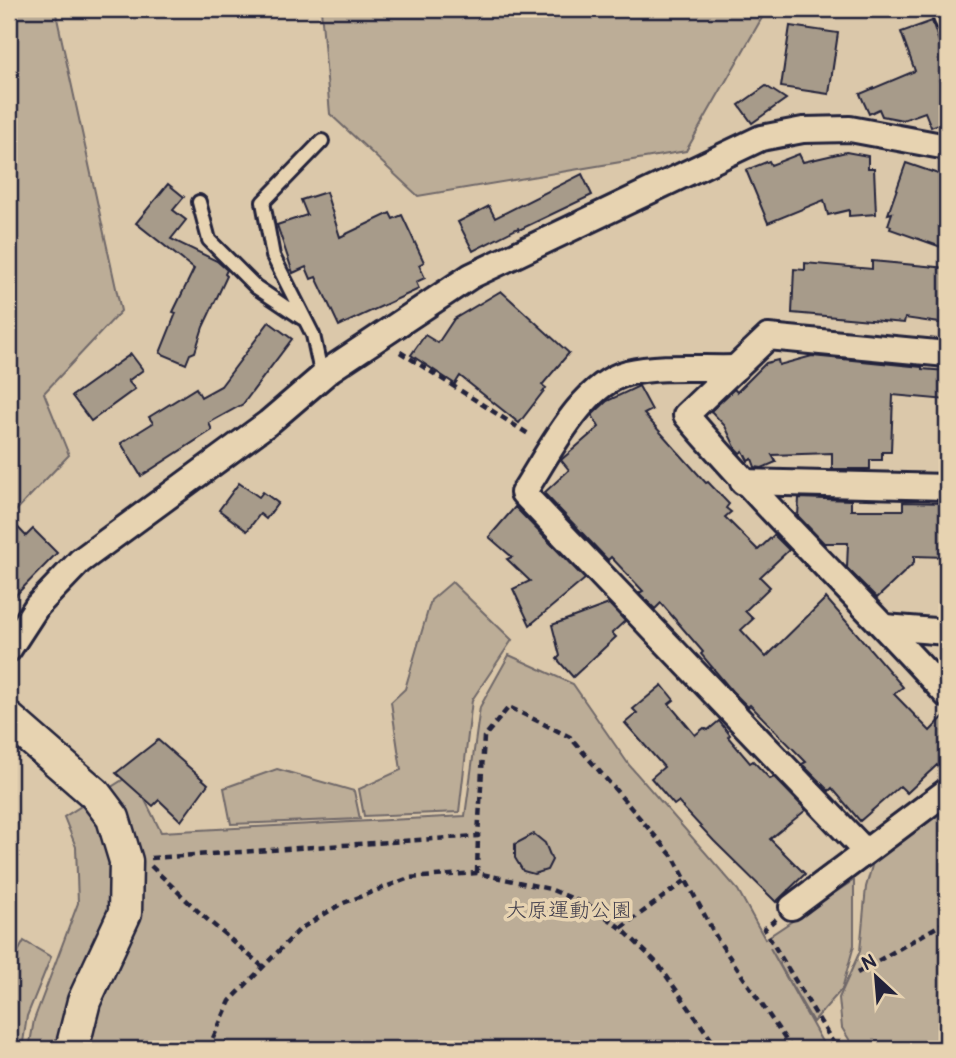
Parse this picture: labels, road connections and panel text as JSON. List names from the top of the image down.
{
  "parks": ["大原運動公園"],
  "north": "top left"
}
